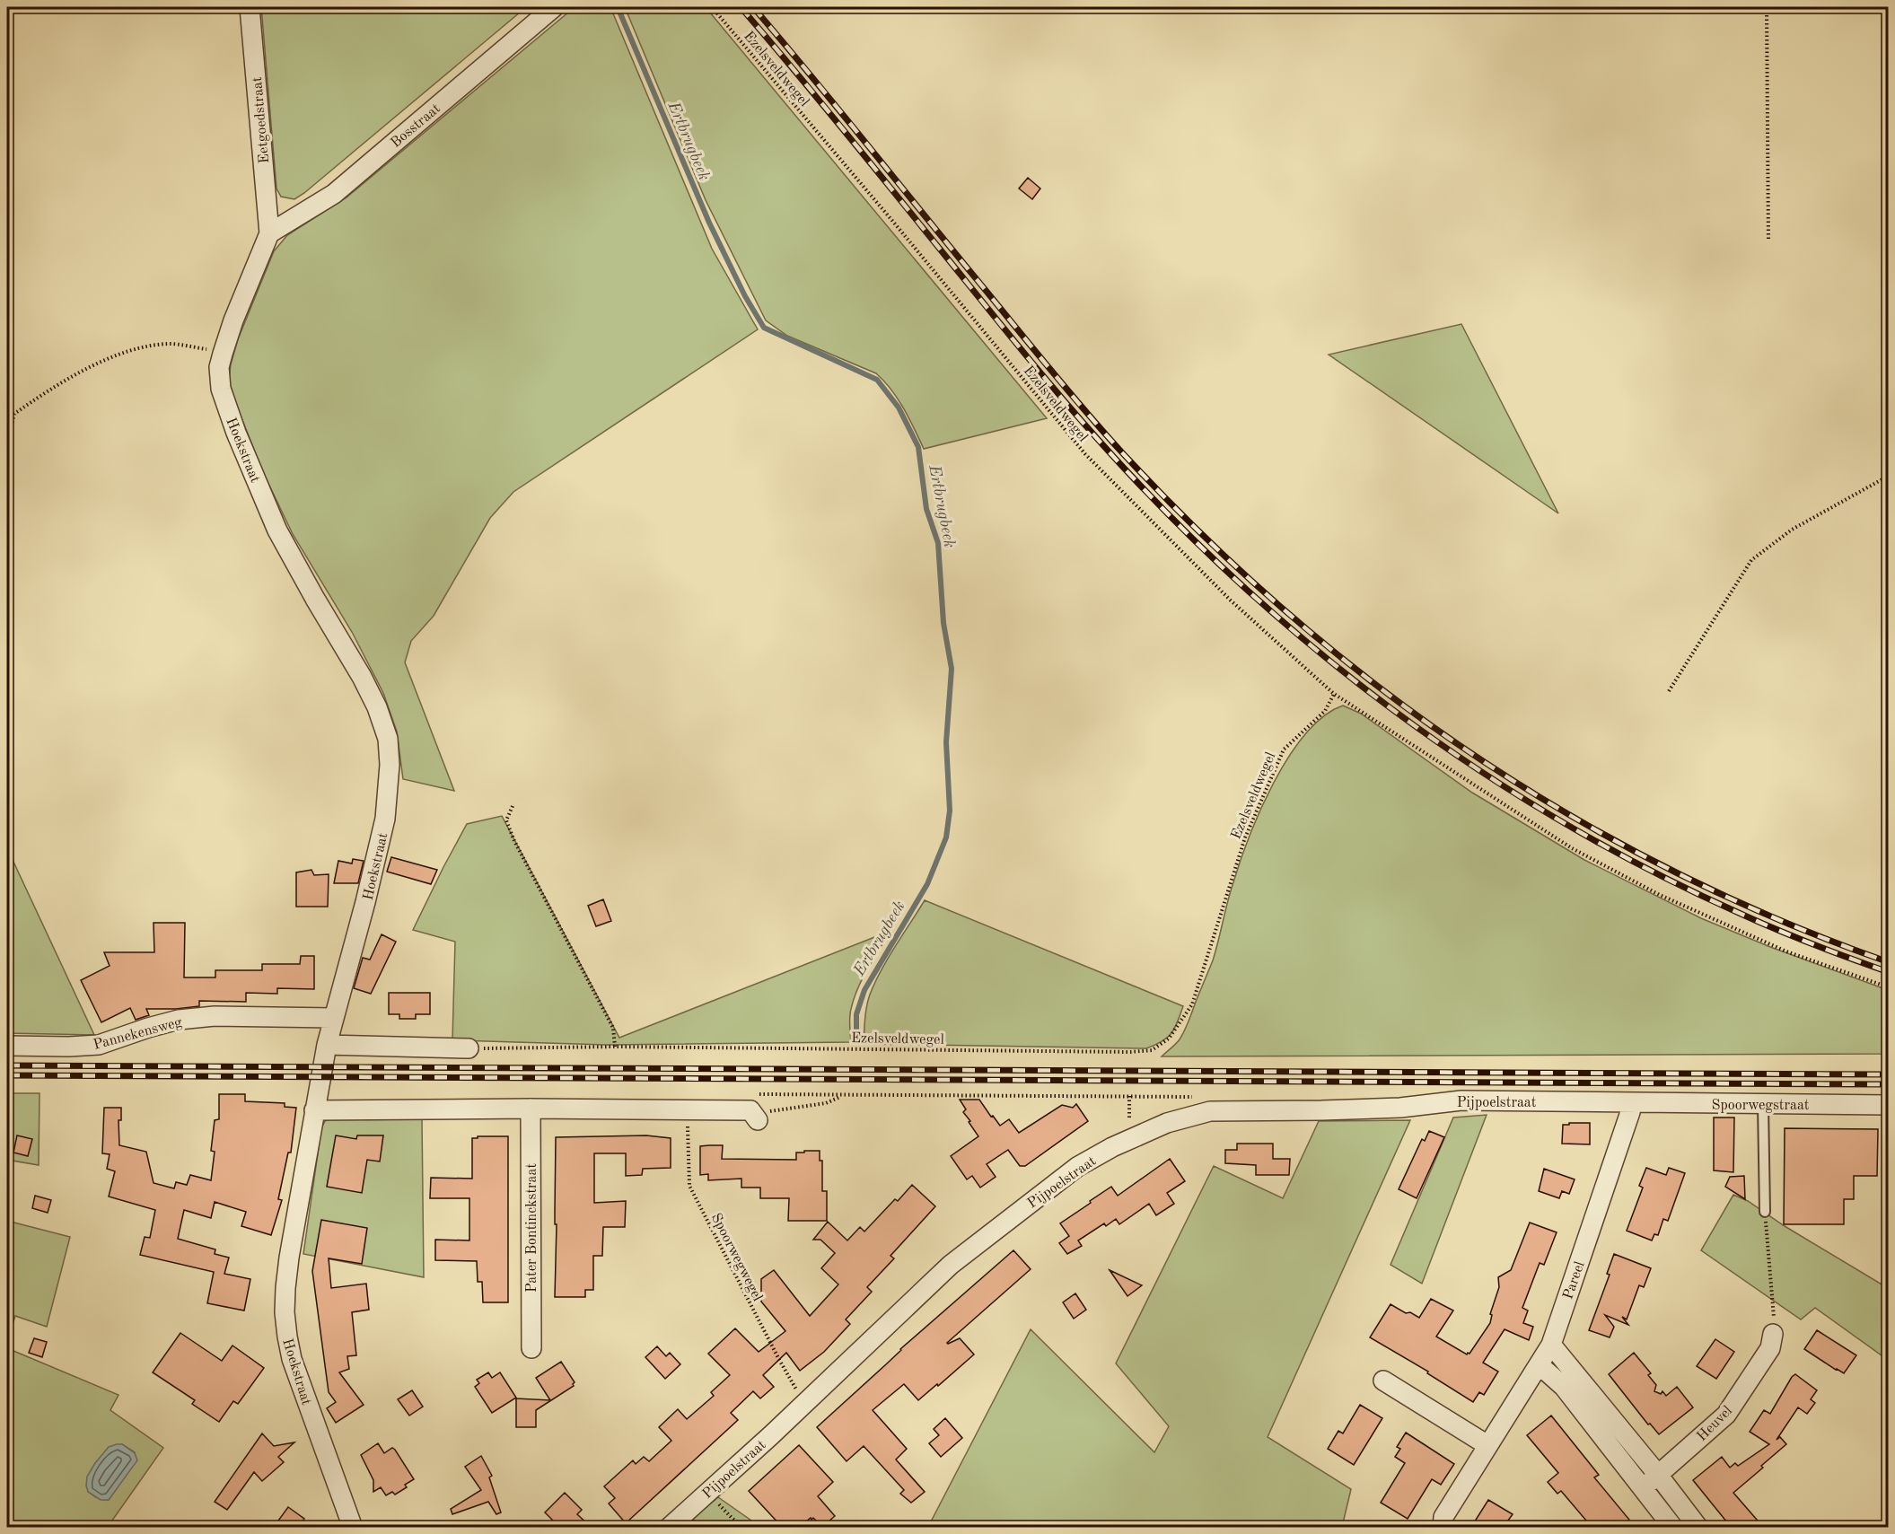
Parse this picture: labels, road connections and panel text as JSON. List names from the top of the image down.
{
  "streets": {
    "street": [
      "Eetgoedstraat",
      "Bosstraat",
      "Hoekstraat",
      "Pannekensweg",
      "Pijpoelstraat",
      "Spoorwegstraat",
      "Pater Bontinckstraat",
      "Pareel",
      "Heuvel"
    ],
    "path": ["Ezelsveldwegel", "Spoorwegwegel"]
  },
  "crossings": [
    ["Eetgoedstraat", "Bosstraat"],
    ["Eetgoedstraat", "Hoekstraat"],
    ["Bosstraat", "Hoekstraat"],
    ["Hoekstraat", "Pannekensweg"],
    ["Pijpoelstraat", "Spoorwegstraat"],
    ["Pijpoelstraat", "Spoorwegwegel"],
    ["Pijpoelstraat", "Pareel"],
    ["Spoorwegstraat", "Pareel"]
  ],
  "water": ["Ertbrugbeek"]
}
